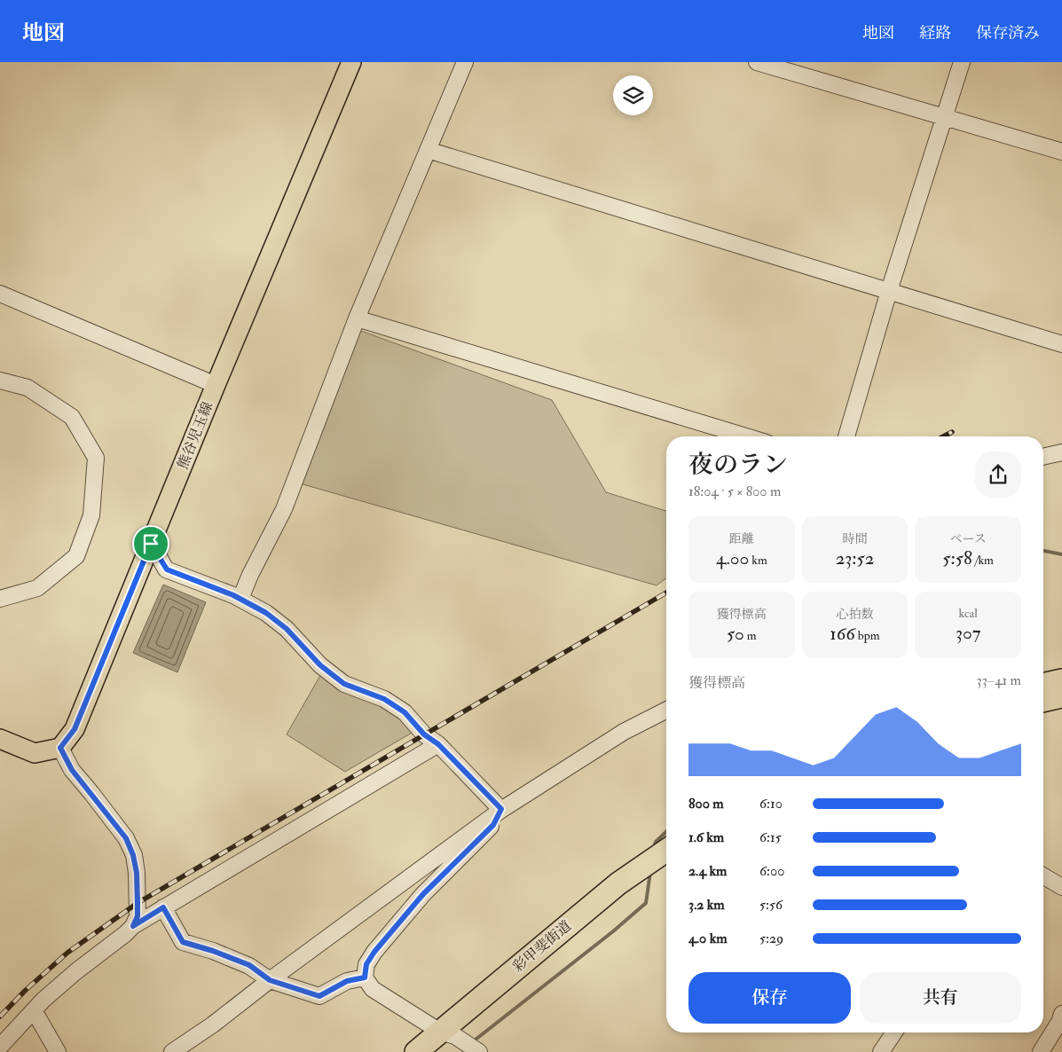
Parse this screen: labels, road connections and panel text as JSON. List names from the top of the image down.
{
  "streets": {
    "highway": ["彩甲斐街道"],
    "main road": ["熊谷児玉線"]
  },
  "page": {
    "header": "地図",
    "nav": ["地図", "経路", "保存済み"],
    "heading": ["夜のラン", "18:04 · 5 × 800 m"],
    "stats": [
      ["距離", "4.00 km"],
      ["時間", "23:52"],
      ["ペース", "5:58 /km"],
      ["獲得標高", "50 m"],
      ["心拍数", "166 bpm"],
      ["kcal", "307"]
    ],
    "chart": ["獲得標高", "33–41 m"],
    "list": [
      {
        "name": "800 m",
        "note": "6:10"
      },
      {
        "name": "1.6 km",
        "note": "6:15"
      },
      {
        "name": "2.4 km",
        "note": "6:00"
      },
      {
        "name": "3.2 km",
        "note": "5:56"
      },
      {
        "name": "4.0 km",
        "note": "5:29"
      }
    ],
    "buttons": ["保存", "共有"]
  }
}
